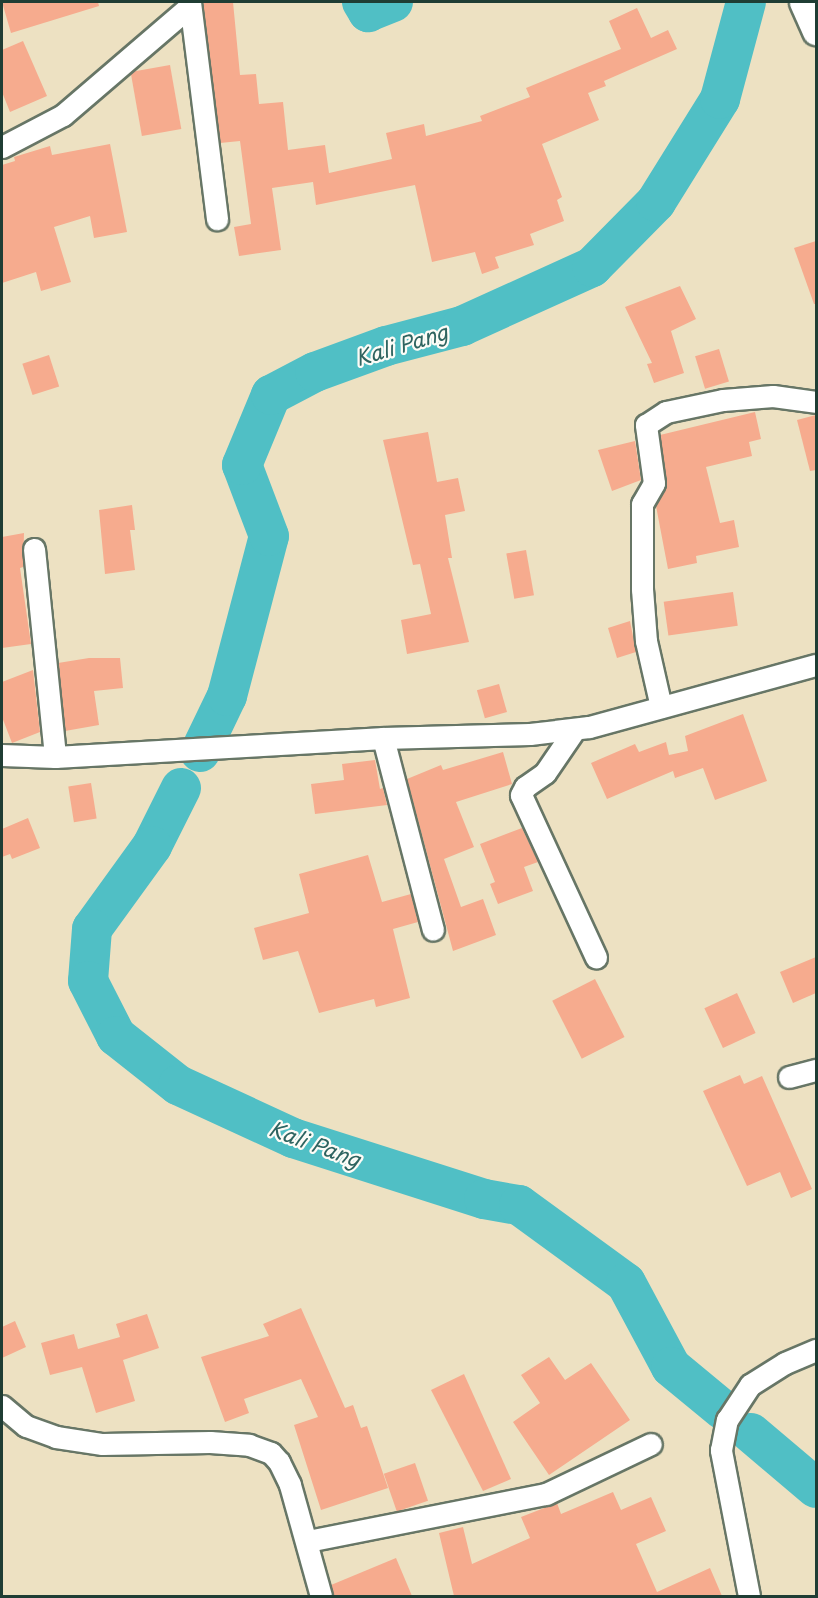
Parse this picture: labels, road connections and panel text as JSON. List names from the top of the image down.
{
  "water": ["Kali Pang"]
}
